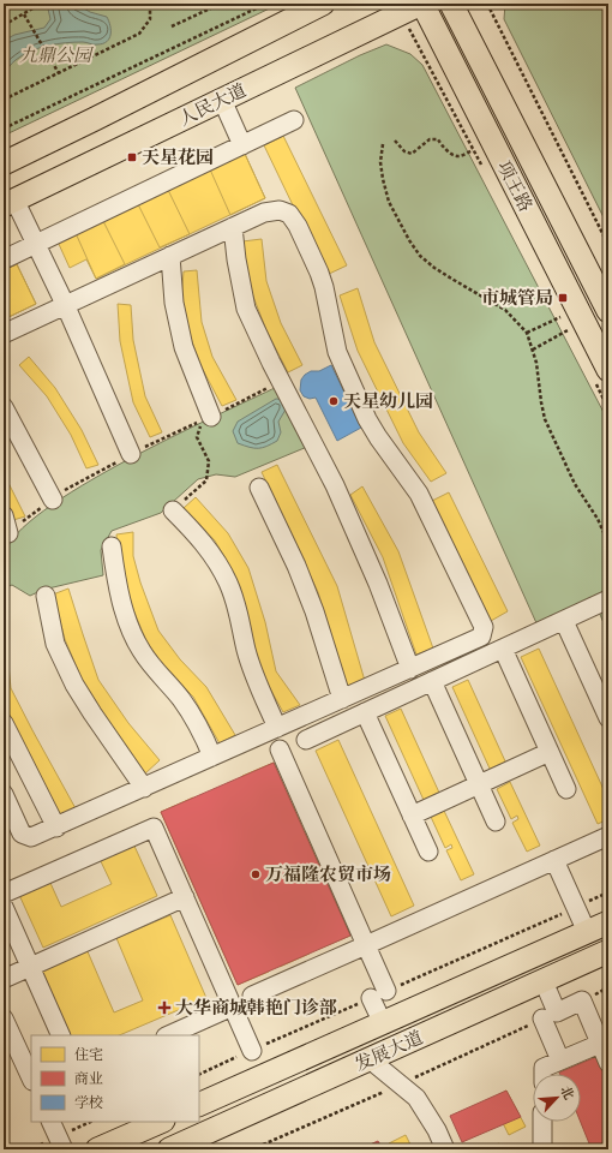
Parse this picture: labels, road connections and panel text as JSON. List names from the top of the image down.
{
  "streets": {
    "main road": ["人民大道", "项王路", "发展大道"]
  },
  "crossings": [
    ["人民大道", "项王路"]
  ],
  "parks": ["九鼎公园"],
  "places": {
    "transit": ["天星花园", "市城管局"],
    "other": ["天星幼儿园", "万福隆农贸市场"],
    "health": ["大华商城韩艳门诊部"]
  },
  "legend": ["住宅", "商业", "学校"],
  "north": "top right"
}
